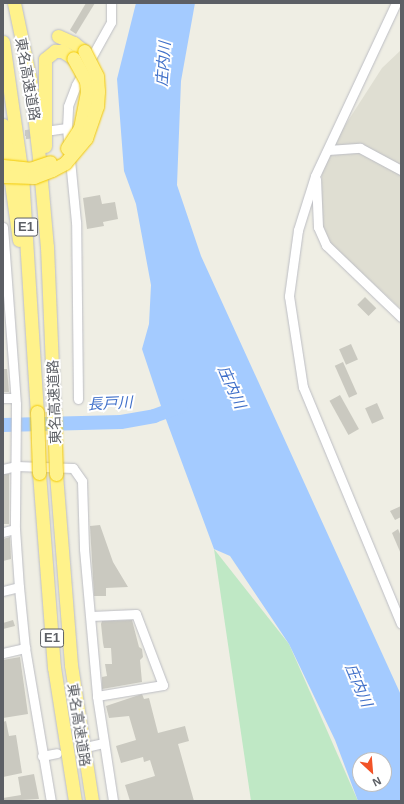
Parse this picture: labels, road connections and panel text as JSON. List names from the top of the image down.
{
  "streets": {
    "highway": ["東名高速道路", "E1"]
  },
  "water": ["庄内川", "長戸川"],
  "north": "bottom right"
}
